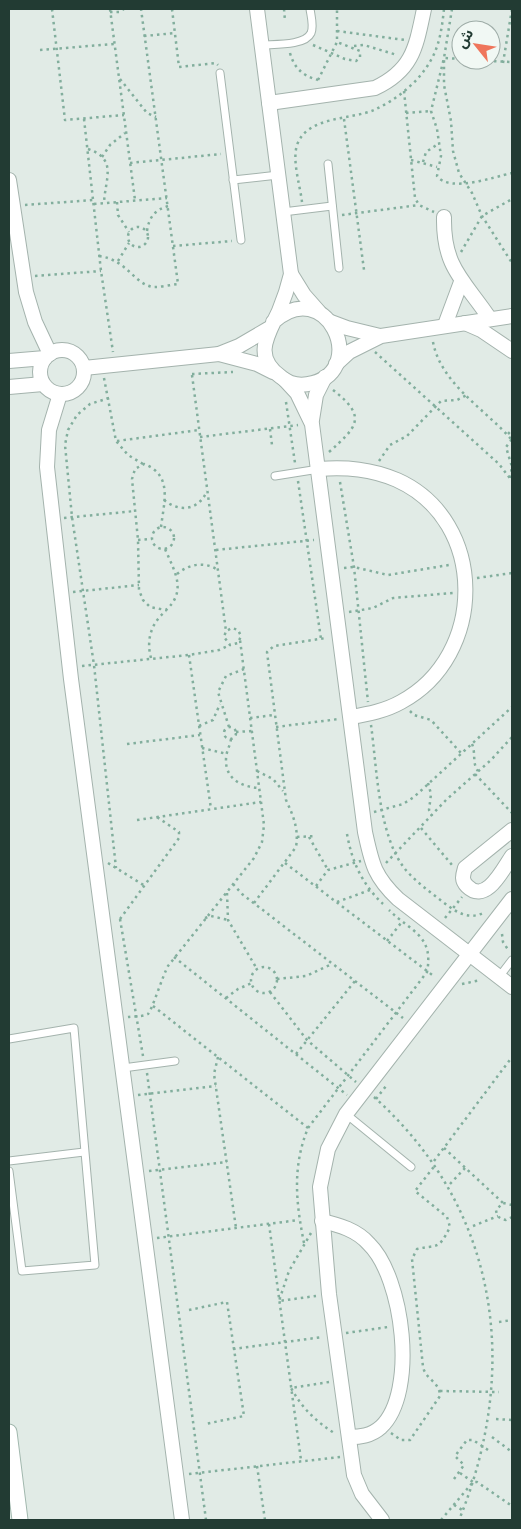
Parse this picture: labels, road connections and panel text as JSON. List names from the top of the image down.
{
  "north": "top left"
}
